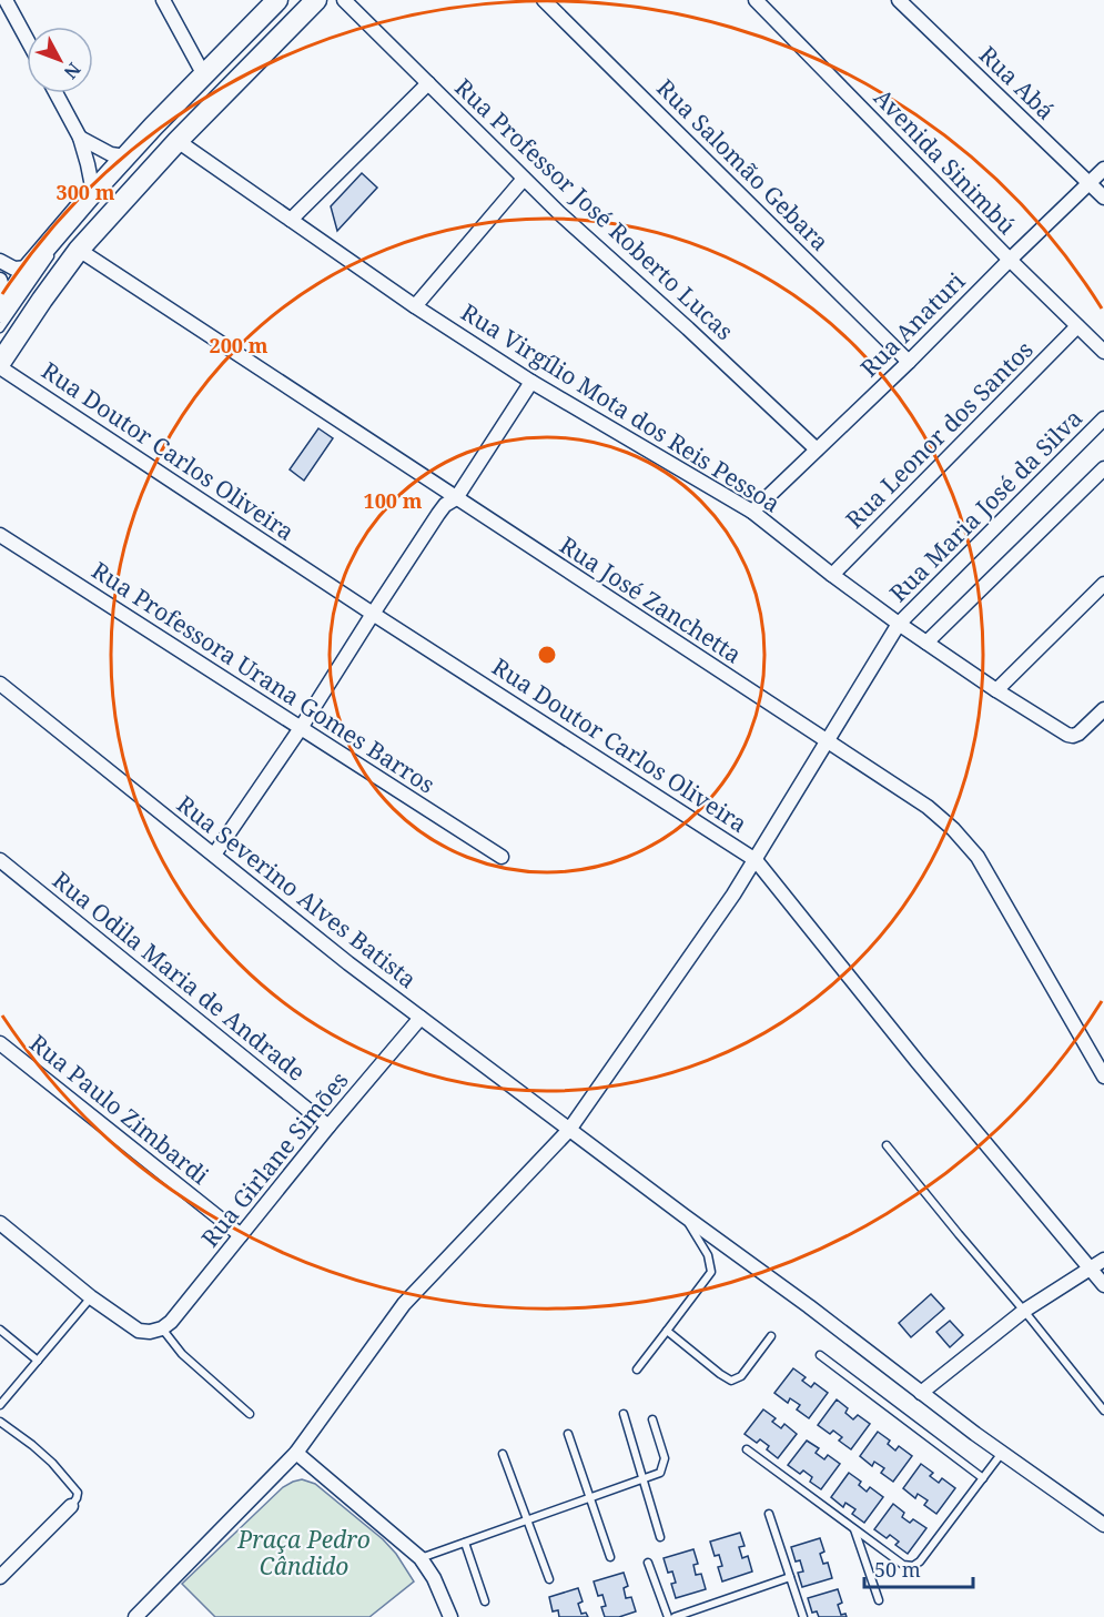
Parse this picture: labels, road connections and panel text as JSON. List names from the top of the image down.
{
  "streets": {
    "street": [
      "Rua Abá",
      "Avenida Sinimbú",
      "Rua Salomão Gebara",
      "Rua Professor José Roberto Lucas",
      "Rua Anaturi",
      "Rua Virgílio Mota dos Reis Pessoa",
      "Rua Leonor dos Santos",
      "Rua Doutor Carlos Oliveira",
      "Rua Maria José da Silva",
      "Rua José Zanchetta",
      "Rua Professora Urana Gomes Barros",
      "Rua Severino Alves Batista",
      "Rua Odila Maria de Andrade",
      "Rua Paulo Zimbardi",
      "Rua Girlane Simões"
    ]
  },
  "crossings": [
    ["Rua Abá", "Rua Anaturi"],
    ["Avenida Sinimbú", "Rua Anaturi"],
    ["Avenida Sinimbú", "Rua Leonor dos Santos"],
    ["Rua Salomão Gebara", "Rua Anaturi"],
    ["Rua Professor José Roberto Lucas", "Rua Anaturi"],
    ["Rua Anaturi", "Rua Virgílio Mota dos Reis Pessoa"],
    ["Rua Virgílio Mota dos Reis Pessoa", "Rua Leonor dos Santos"],
    ["Rua Virgílio Mota dos Reis Pessoa", "Rua Maria José da Silva"],
    ["Rua Doutor Carlos Oliveira", "Rua Maria José da Silva"],
    ["Rua Maria José da Silva", "Rua José Zanchetta"],
    ["Rua Maria José da Silva", "Rua Severino Alves Batista"],
    ["Rua Severino Alves Batista", "Rua Girlane Simões"],
    ["Rua Odila Maria de Andrade", "Rua Girlane Simões"],
    ["Rua Paulo Zimbardi", "Rua Girlane Simões"]
  ],
  "parks": ["Praça Pedro Cândido"],
  "scale_bar": "50 m",
  "north": "bottom right",
  "rings": ["300 m", "200 m", "100 m"]
}
